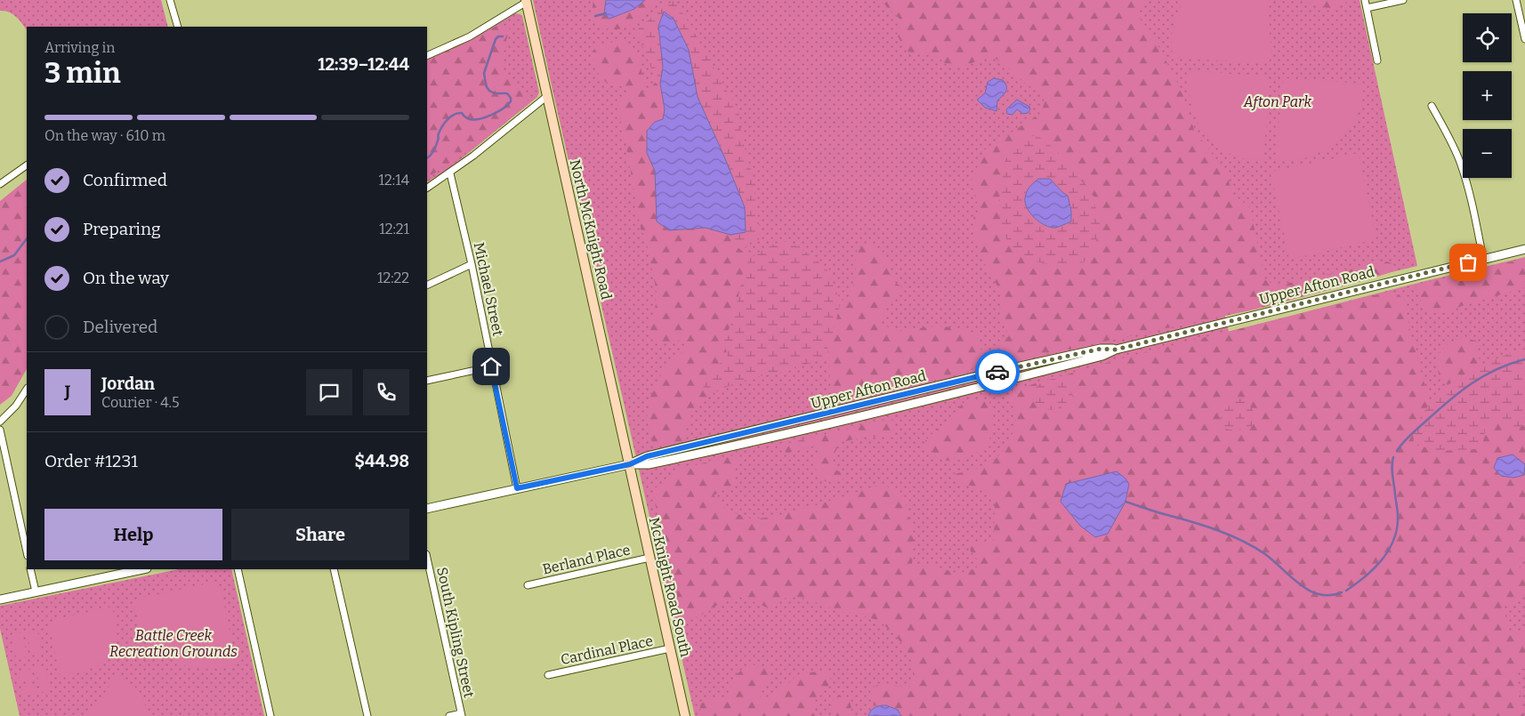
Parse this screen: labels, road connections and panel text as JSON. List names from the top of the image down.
{
  "streets": {
    "main road": ["North McKnight Road", "McKnight Road South"],
    "street": [
      "Upper Afton Road",
      "Michael Street",
      "Berland Place",
      "South Kipling Street",
      "Cardinal Place"
    ]
  },
  "crossings": [
    ["North McKnight Road", "Upper Afton Road"],
    ["North McKnight Road", "McKnight Road South"],
    ["Upper Afton Road", "Michael Street"],
    ["Upper Afton Road", "McKnight Road South"],
    ["Berland Place", "McKnight Road South"],
    ["McKnight Road South", "Cardinal Place"]
  ],
  "parks": ["Afton Park", "Battle Creek Recreation Grounds"],
  "page": {
    "map_buttons": ["+", "−"],
    "heading": ["3 min", "Arriving in", "12:39–12:44"],
    "panel": [
      "Jordan",
      "Courier · 4.5",
      "Order #1231",
      "$44.98"
    ],
    "bar": "On the way · 610 m",
    "list": [
      ["Confirmed", "12:14"],
      ["Preparing", "12:21"],
      ["On the way", "12:22"],
      "Delivered"
    ],
    "round": "J",
    "buttons": ["Help", "Share"]
  }
}
